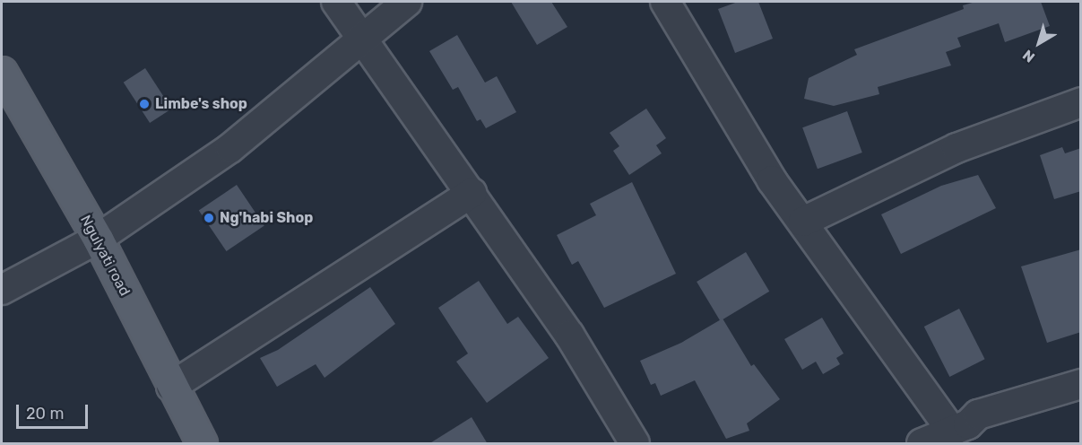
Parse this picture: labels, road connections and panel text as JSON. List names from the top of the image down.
{
  "streets": {
    "main road": ["Ngulyati road"]
  },
  "places": ["Limbe's shop", "Ng'habi Shop"],
  "scale_bar": "20 m",
  "north": "bottom left"
}
